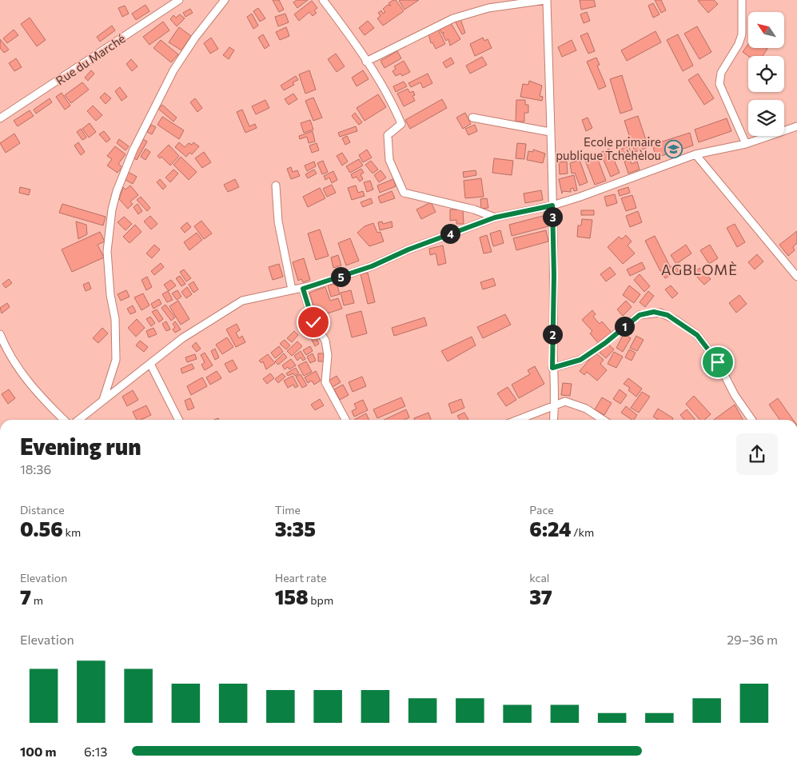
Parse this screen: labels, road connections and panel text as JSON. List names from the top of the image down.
{
  "streets": {
    "street": ["Rue du Marché"]
  },
  "districts": ["AGBLOMÈ"],
  "places": {
    "school or university": ["Ecole primaire publique Tchèhèlou"]
  },
  "north": "top left",
  "page": {
    "pins": [
      "3",
      "4",
      "5",
      "1",
      "2"
    ],
    "heading": ["Evening run", "18:36"],
    "stats": [
      ["Distance", "0.56 km"],
      ["Time", "3:35"],
      ["Pace", "6:24 /km"],
      ["Elevation", "7 m"],
      ["Heart rate", "158 bpm"],
      ["kcal", "37"]
    ],
    "chart": ["Elevation", "29–36 m"],
    "list": [
      {
        "name": "100 m",
        "note": "6:13"
      }
    ]
  }
}
